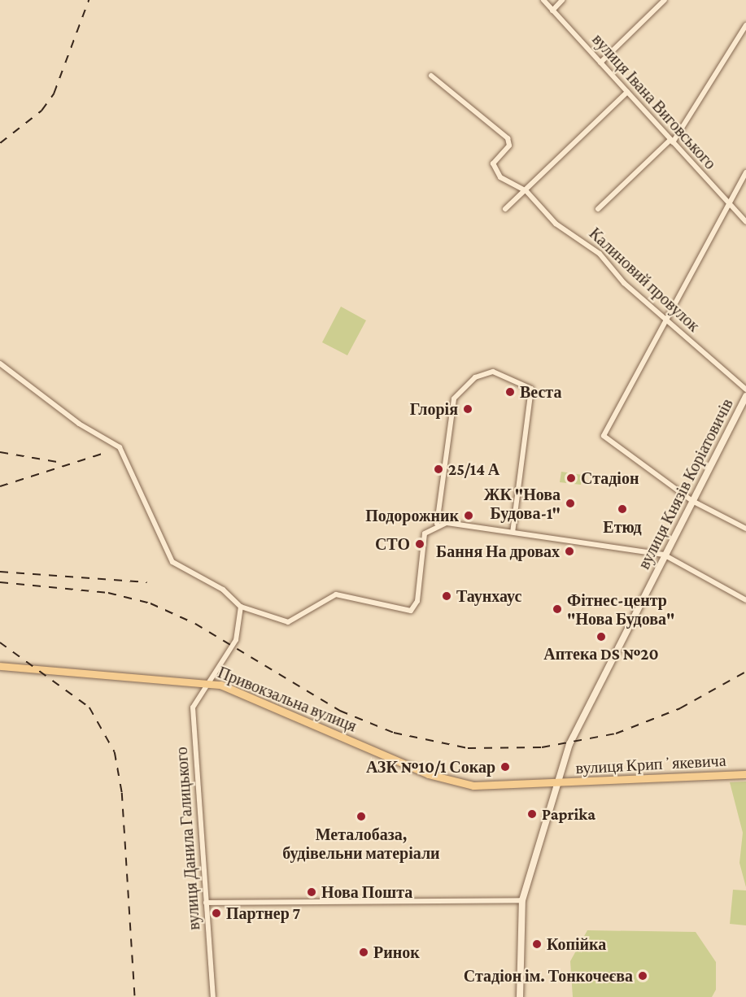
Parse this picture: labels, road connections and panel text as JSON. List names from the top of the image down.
{
  "streets": {
    "main road": ["вулиця Князів Коріатовичів", "Привокзальна вулиця", "вулиця Крипʼякевича"],
    "street": ["вулиця Івана Виговського", "Калиновий провулок", "вулиця Данила Галицького"]
  },
  "crossings": [
    ["вулиця Князів Коріатовичів", "Привокзальна вулиця"],
    ["вулиця Князів Коріатовичів", "вулиця Крипʼякевича"],
    ["Привокзальна вулиця", "вулиця Крипʼякевича"],
    ["Привокзальна вулиця", "вулиця Данила Галицького"]
  ],
  "places": [
    "Веста",
    "Глорія",
    "25/14 А",
    "Стадіон",
    "ЖК \"Нова Будова-1\"",
    "Етюд",
    "Подорожник",
    "СТО",
    "Бання На дровах",
    "Таунхаус",
    "Фітнес-центр \"Нова Будова\"",
    "Аптека DS №20",
    "АЗК №10/1 Сокар",
    "Paprika",
    "Металобаза, будівельни матеріали",
    "Нова Пошта",
    "Партнер 7",
    "Копійка",
    "Ринок",
    "Стадіон ім. Тонкочеєва"
  ]
}
